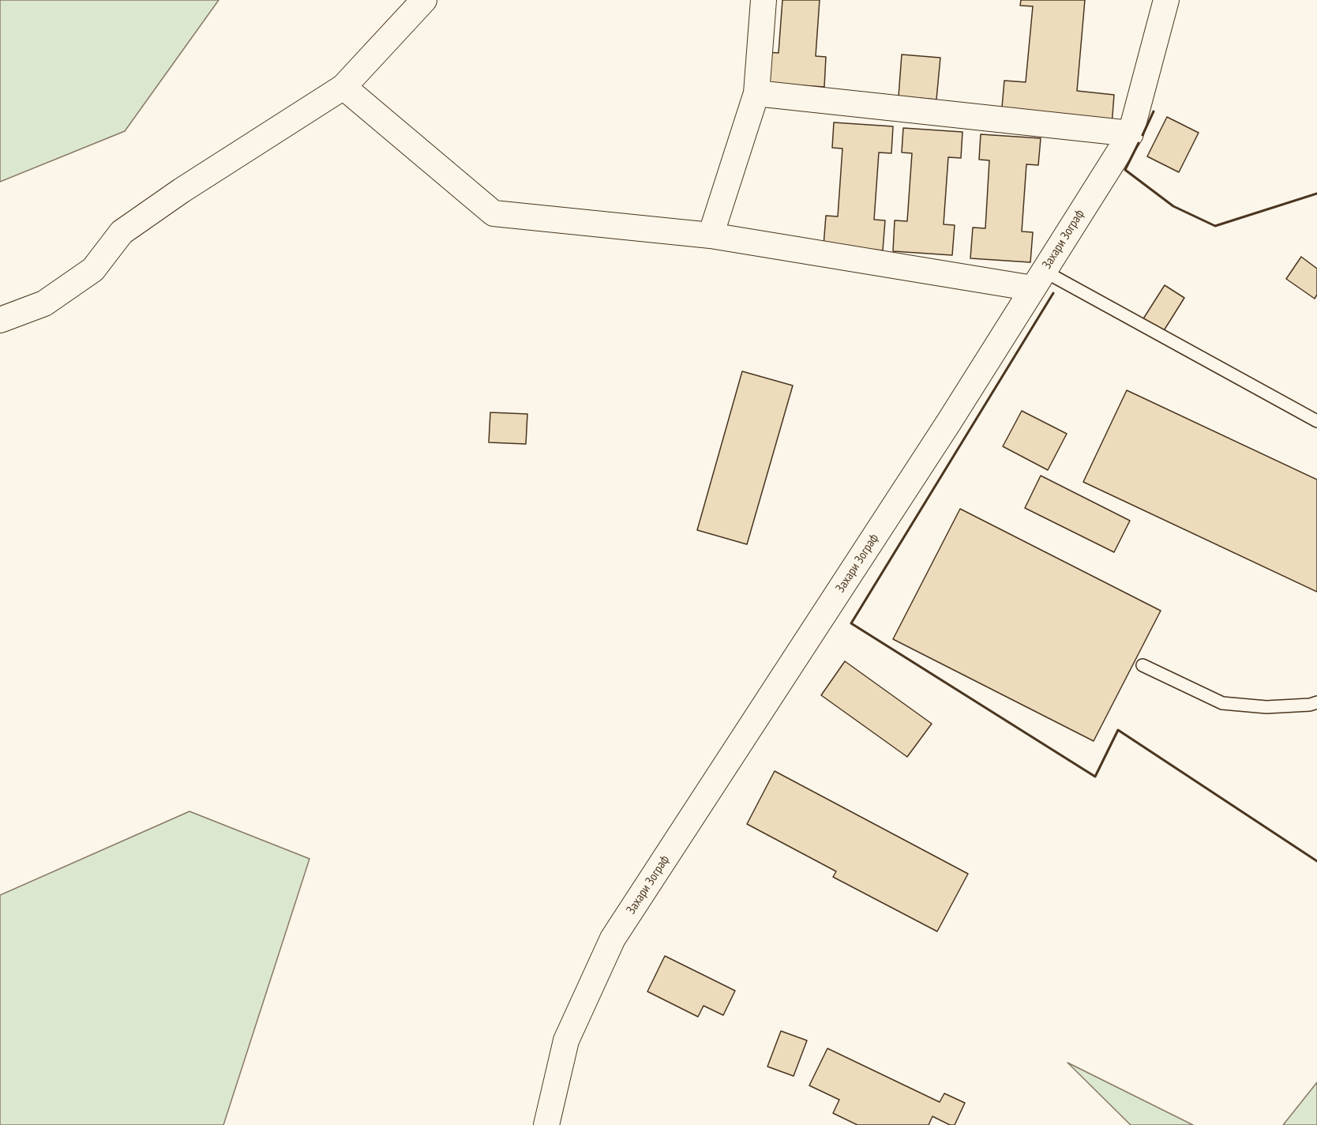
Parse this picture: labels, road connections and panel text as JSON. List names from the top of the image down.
{
  "streets": {
    "street": ["Захари Зограф"]
  }
}
